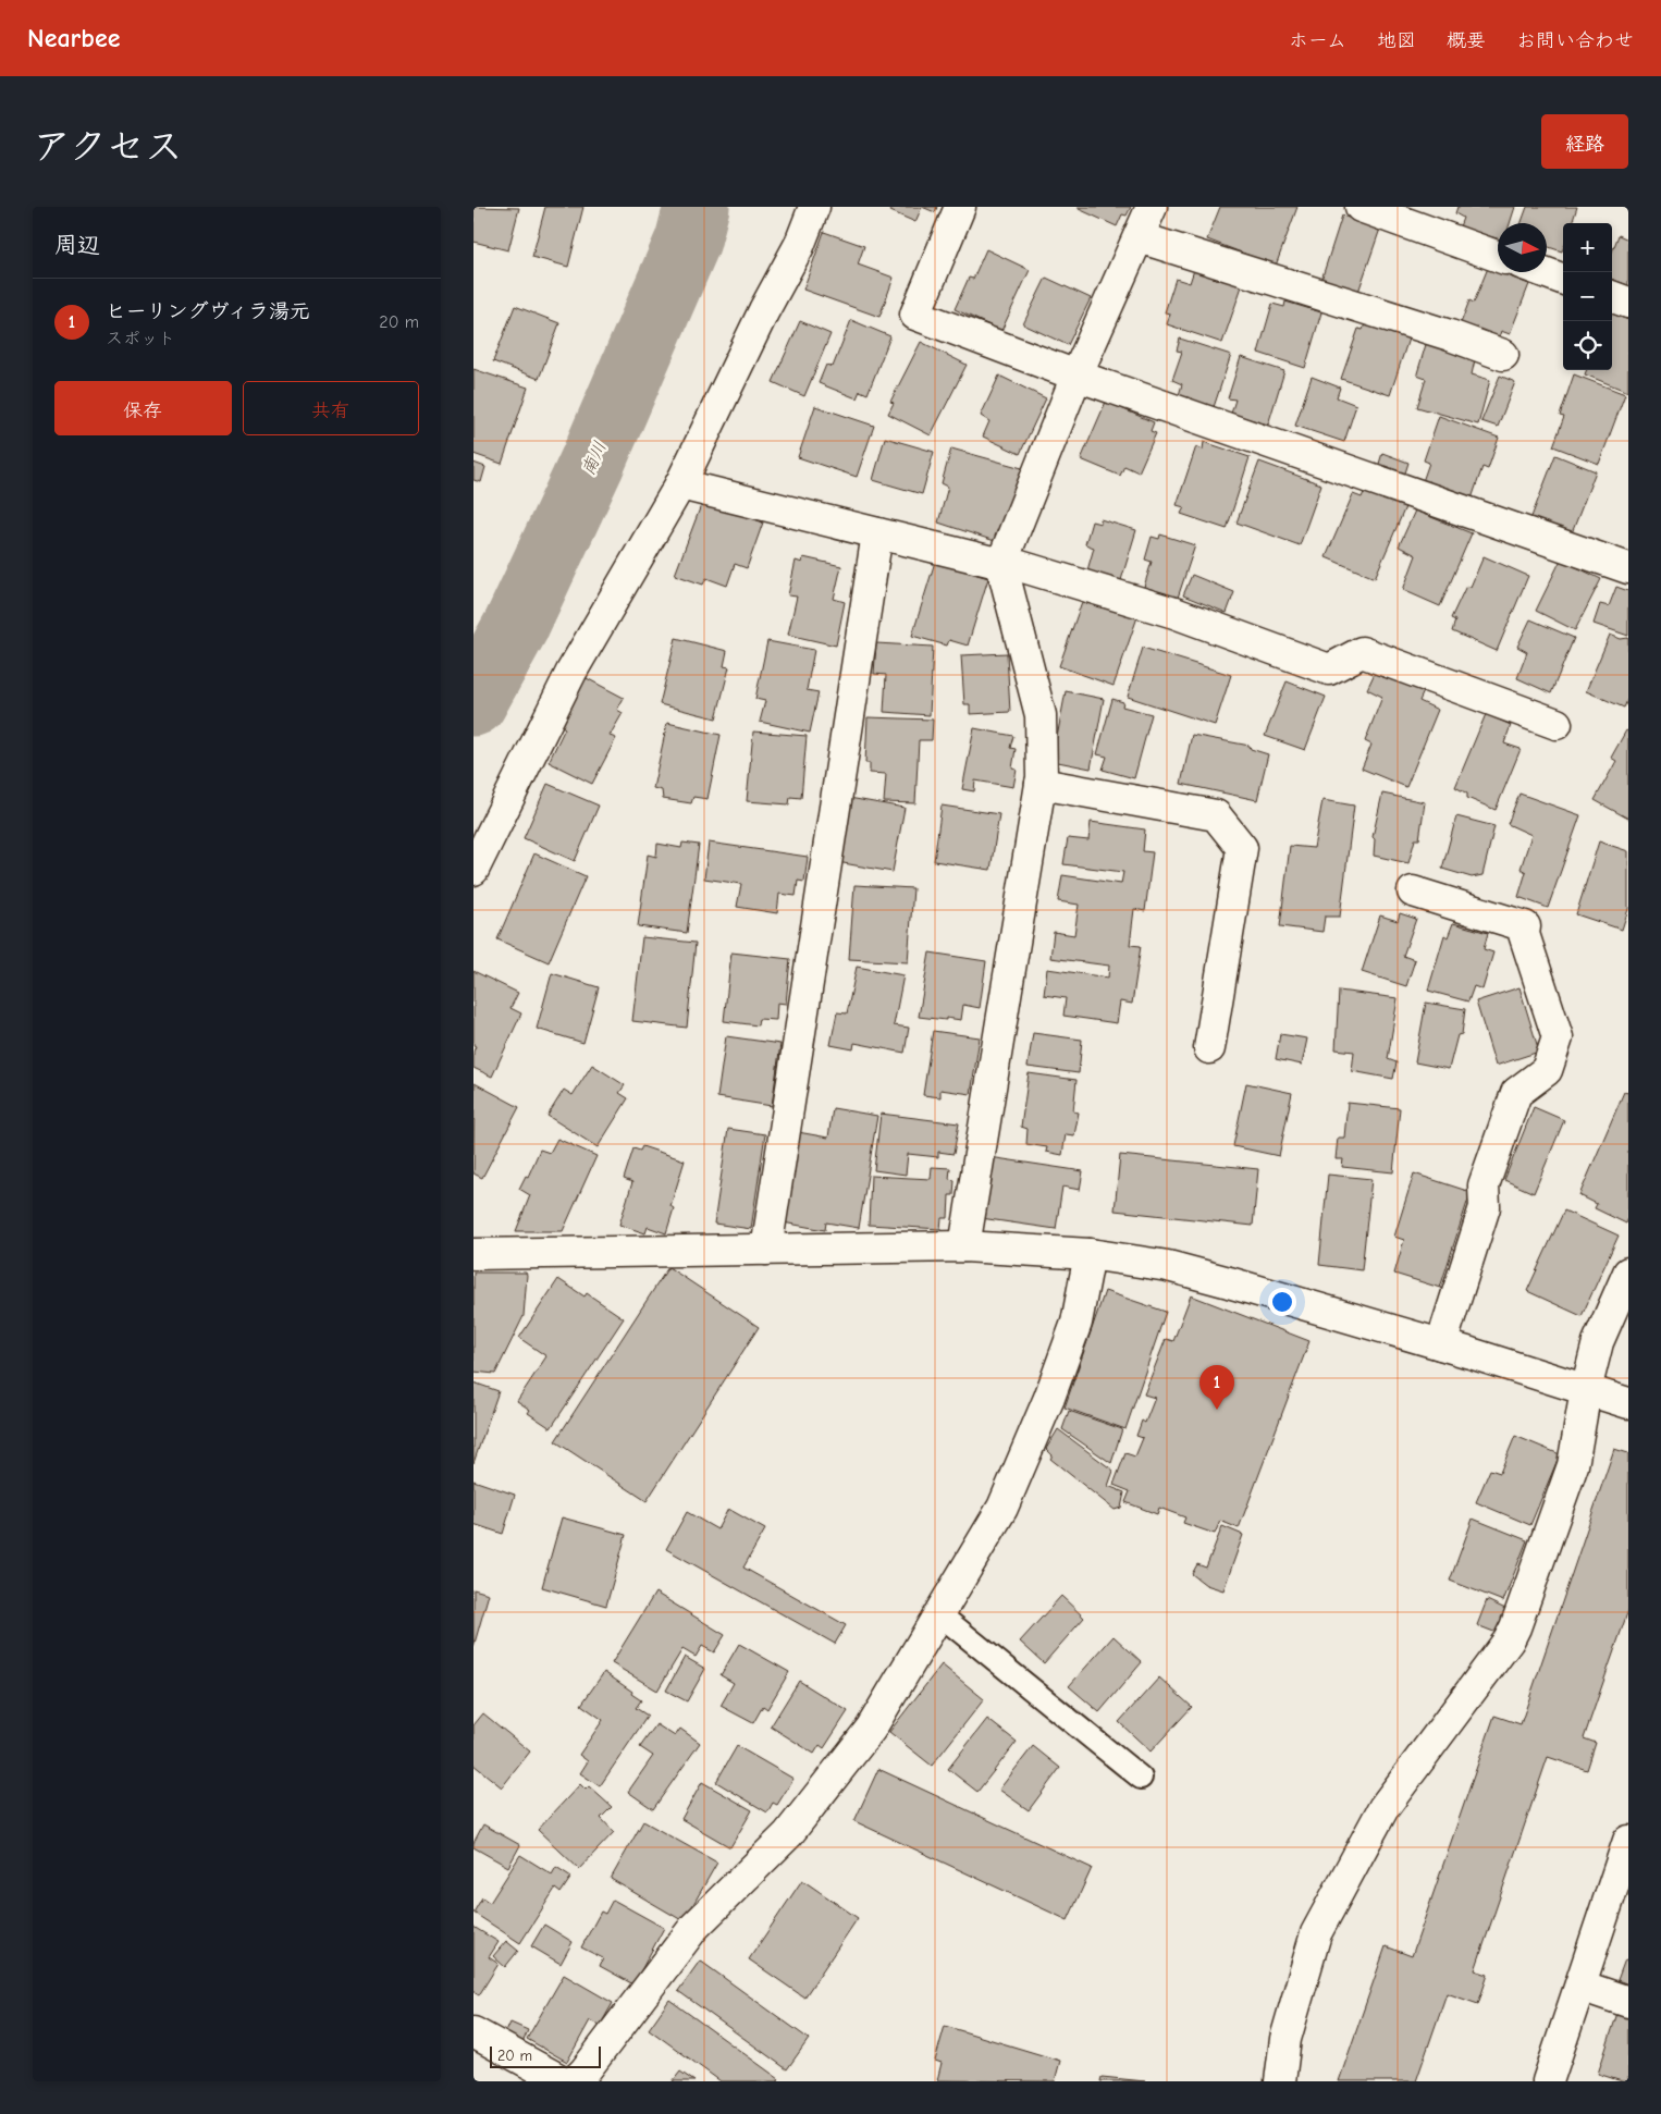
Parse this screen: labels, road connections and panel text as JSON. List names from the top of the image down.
{
  "water": ["南川"],
  "scale_bar": "20 m",
  "north": "right",
  "page": {
    "header": "Nearbee",
    "nav": [
      "ホーム",
      "地図",
      "概要",
      "お問い合わせ"
    ],
    "title": "アクセス",
    "buttons": [
      "経路",
      ["保存", "共有"]
    ],
    "heading": "周辺",
    "map_buttons": ["+", "−"],
    "list": [
      {
        "mark": "1",
        "name": "ヒーリングヴィラ湯元",
        "note": "スポット",
        "value": "20 m"
      }
    ],
    "pins": "1",
    "scale": "20 m"
  }
}
